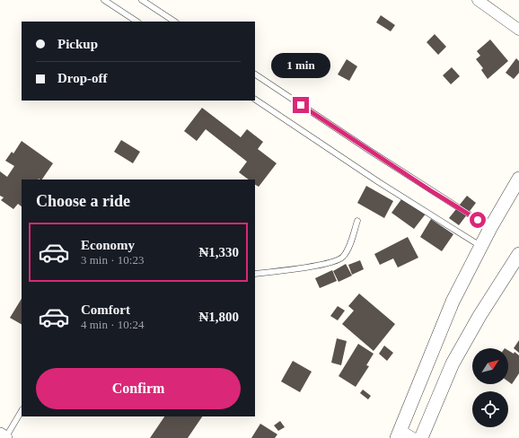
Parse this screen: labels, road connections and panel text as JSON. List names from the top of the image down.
{
  "north": "top right",
  "page": {
    "banner": ["Pickup", "Drop-off"],
    "bubble": "1 min",
    "heading": "Choose a ride",
    "list": [
      {
        "name": "Economy",
        "note": "3 min · 10:23",
        "value": "₦1,330"
      },
      {
        "name": "Comfort",
        "note": "4 min · 10:24",
        "value": "₦1,800"
      }
    ],
    "buttons": "Confirm"
  }
}
